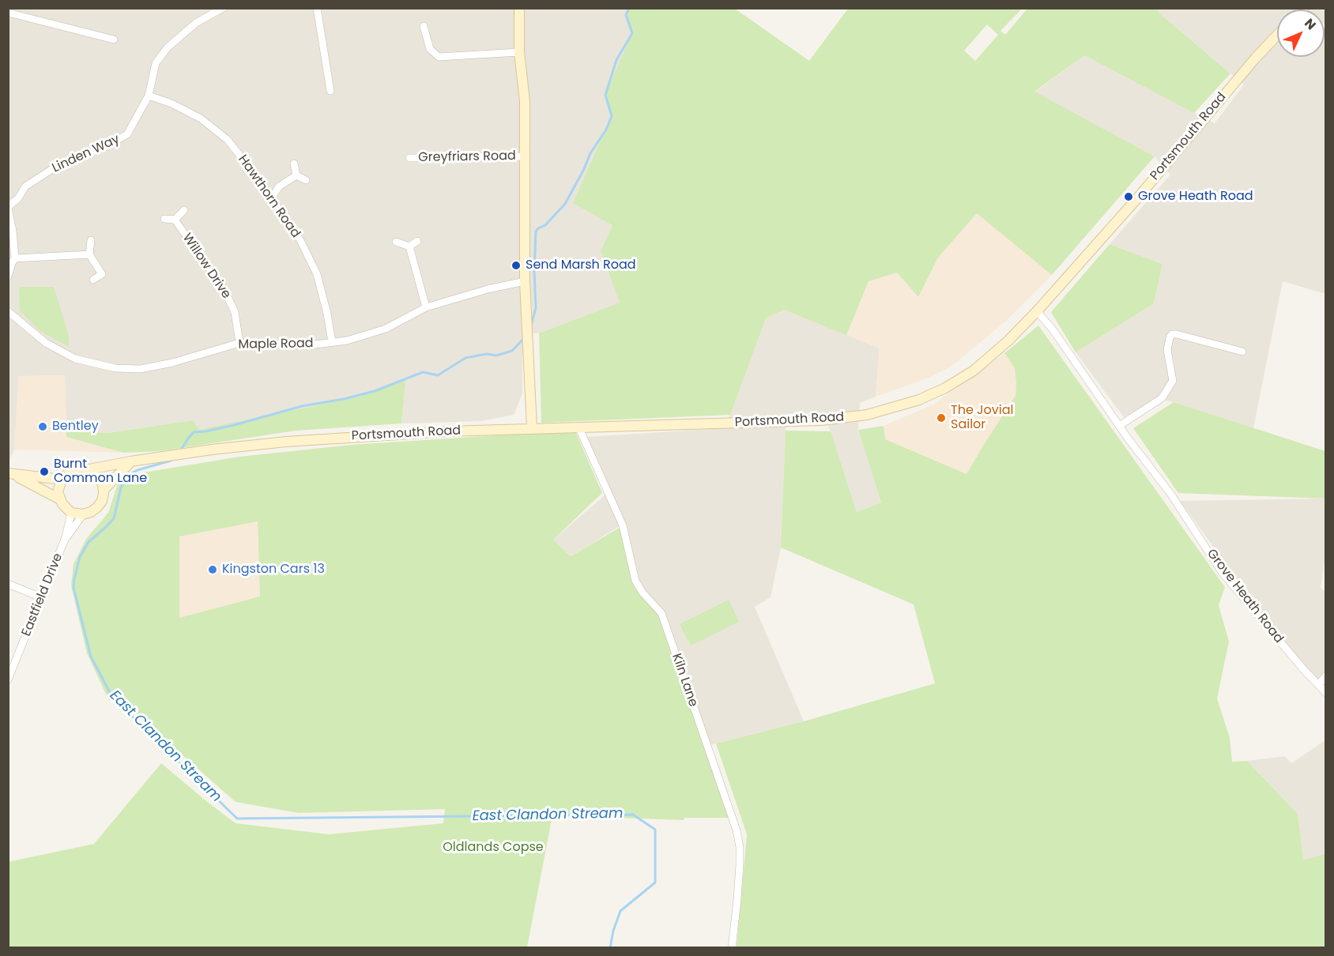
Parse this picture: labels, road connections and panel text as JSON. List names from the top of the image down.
{
  "streets": {
    "main road": ["Portsmouth Road"],
    "street": [
      "Linden Way",
      "Greyfriars Road",
      "Hawthorn Road",
      "Willow Drive",
      "Maple Road",
      "Eastfield Drive",
      "Grove Heath Road",
      "Kiln Lane"
    ]
  },
  "crossings": [
    ["Portsmouth Road", "Eastfield Drive"],
    ["Portsmouth Road", "Grove Heath Road"],
    ["Portsmouth Road", "Kiln Lane"],
    ["Linden Way", "Hawthorn Road"],
    ["Hawthorn Road", "Maple Road"],
    ["Willow Drive", "Maple Road"]
  ],
  "water": ["East Clandon Stream"],
  "parks": ["Oldlands Copse"],
  "places": [
    "Grove Heath Road",
    "Send Marsh Road",
    "The Jovial Sailor",
    "Bentley",
    "Burnt Common Lane",
    "Kingston Cars 13"
  ],
  "north": "top right"
}
